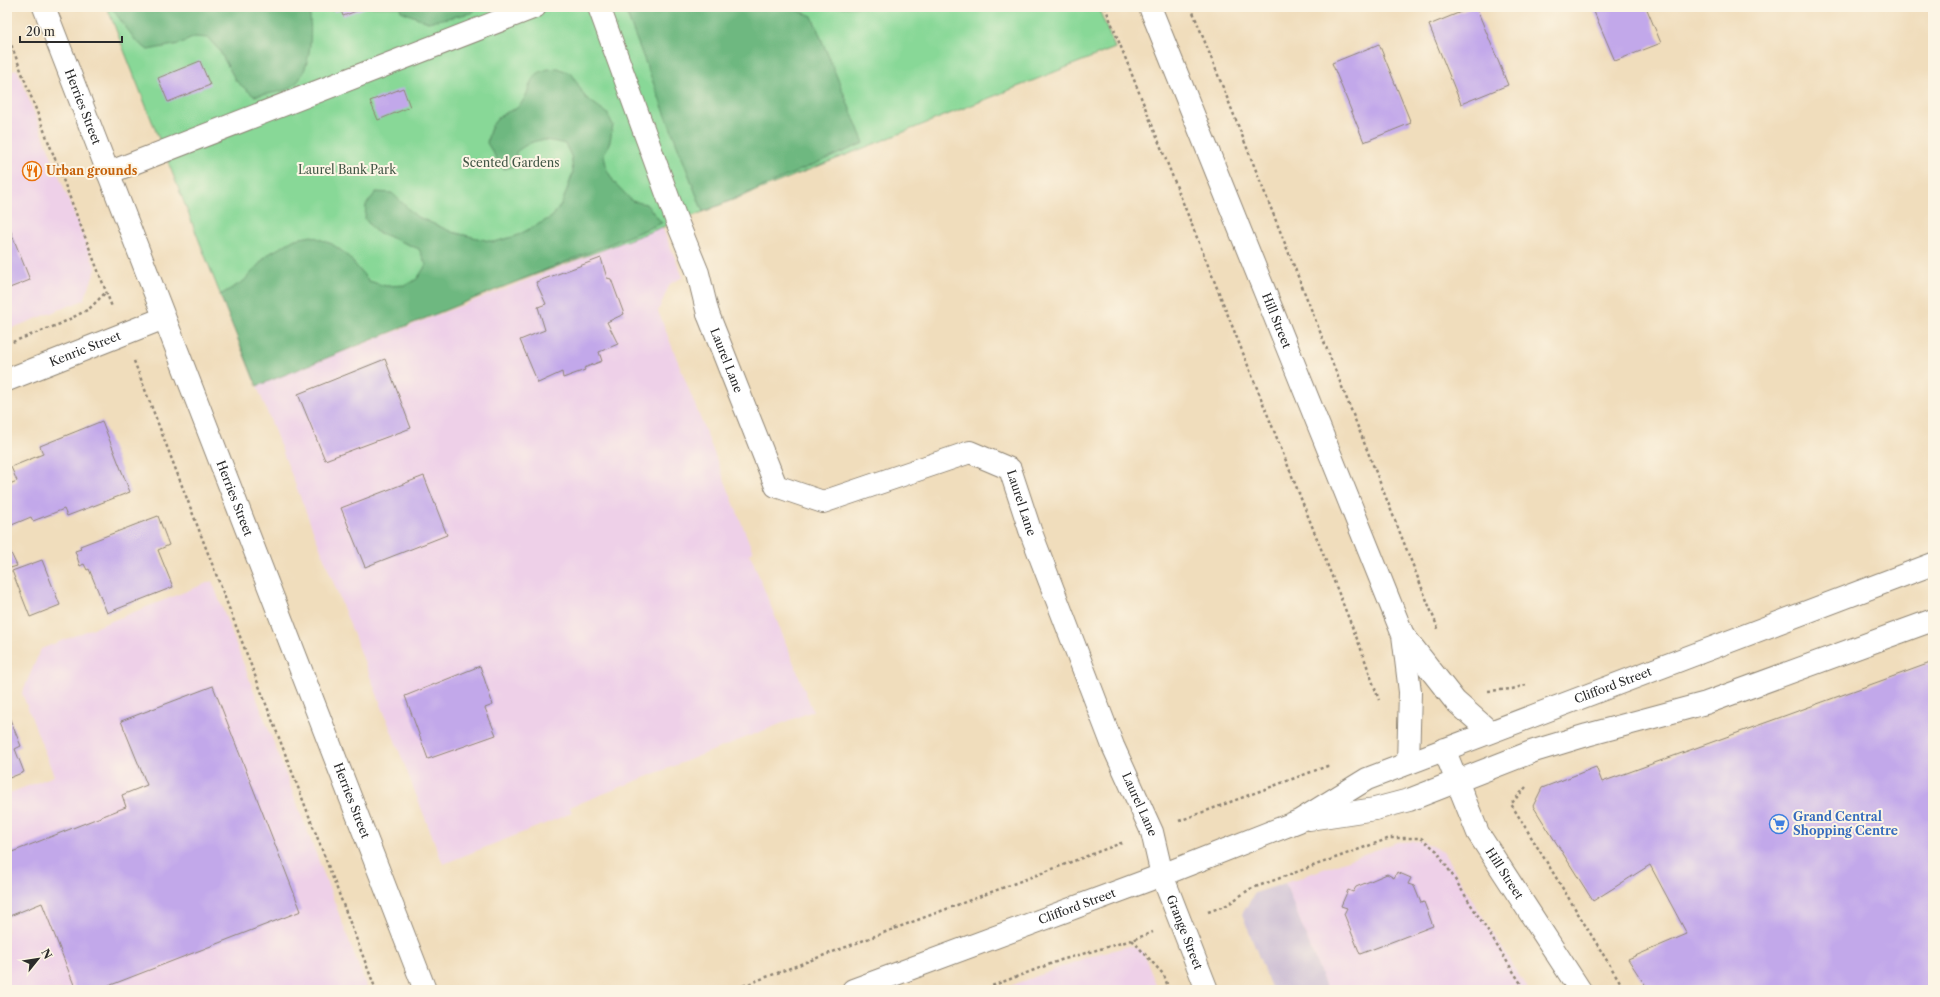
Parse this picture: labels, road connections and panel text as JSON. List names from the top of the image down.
{
  "streets": {
    "street": [
      "Herries Street",
      "Hill Street",
      "Kenric Street",
      "Laurel Lane",
      "Clifford Street",
      "Grange Street"
    ]
  },
  "crossings": [
    ["Herries Street", "Kenric Street"],
    ["Hill Street", "Clifford Street"],
    ["Laurel Lane", "Clifford Street"],
    ["Laurel Lane", "Grange Street"],
    ["Clifford Street", "Grange Street"]
  ],
  "parks": ["Scented Gardens", "Laurel Bank Park"],
  "places": {
    "restaurant": ["Urban grounds"],
    "supermarket": ["Grand Central Shopping Centre"]
  },
  "scale_bar": "20 m",
  "north": "top right"
}
